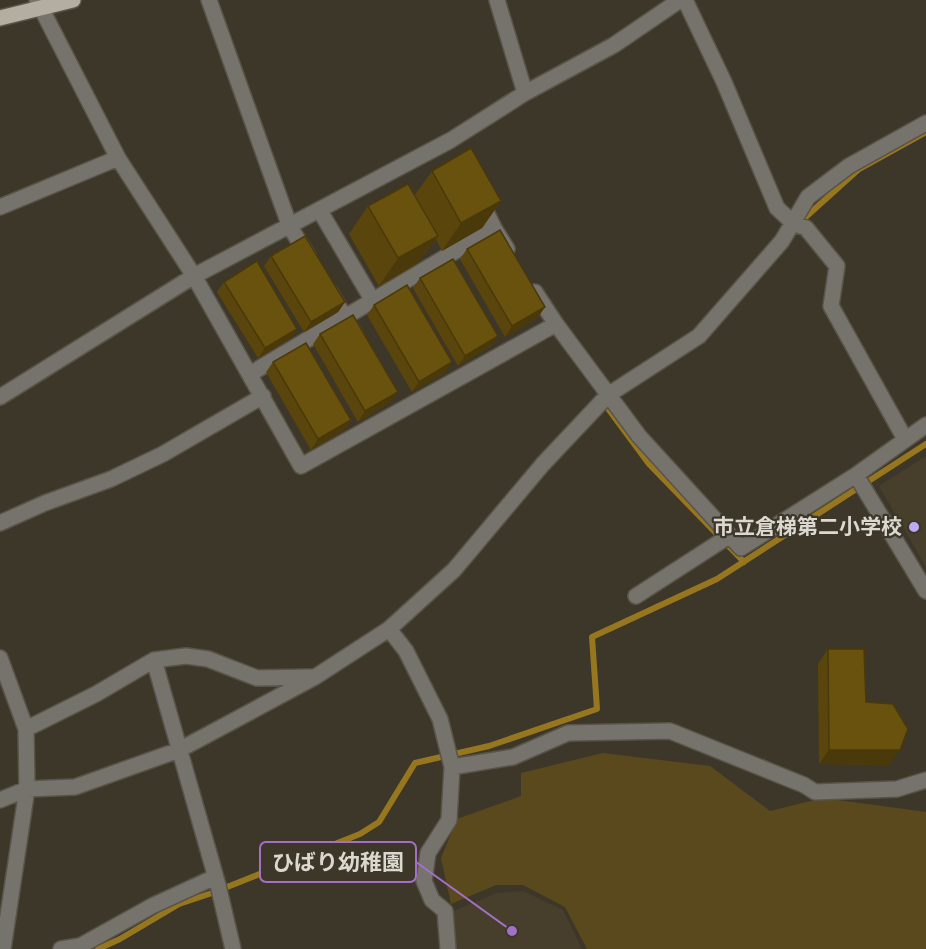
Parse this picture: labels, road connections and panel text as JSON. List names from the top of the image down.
{
  "places": ["市立倉梯第二小学校", "ひばり幼稚園"]
}
